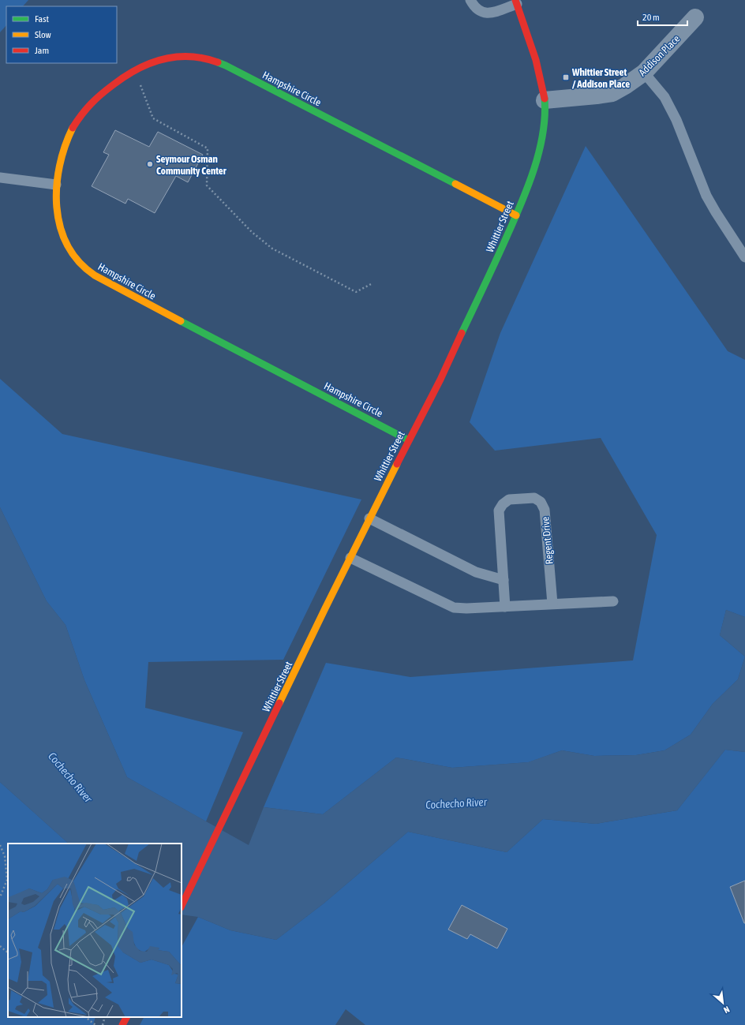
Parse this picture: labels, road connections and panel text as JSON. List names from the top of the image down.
{
  "streets": {
    "street": ["Addison Place", "Hampshire Circle", "Whittier Street"],
    "lane": ["Regent Drive"]
  },
  "crossings": [
    ["Addison Place", "Whittier Street"],
    ["Hampshire Circle", "Whittier Street"]
  ],
  "water": ["Cochecho River"],
  "places": {
    "transit": ["Whittier Street / Addison Place"],
    "other": ["Seymour Osman Community Center"]
  },
  "legend": ["Fast", "Slow", "Jam"],
  "scale_bar": "20 m",
  "north": "bottom right"
}
